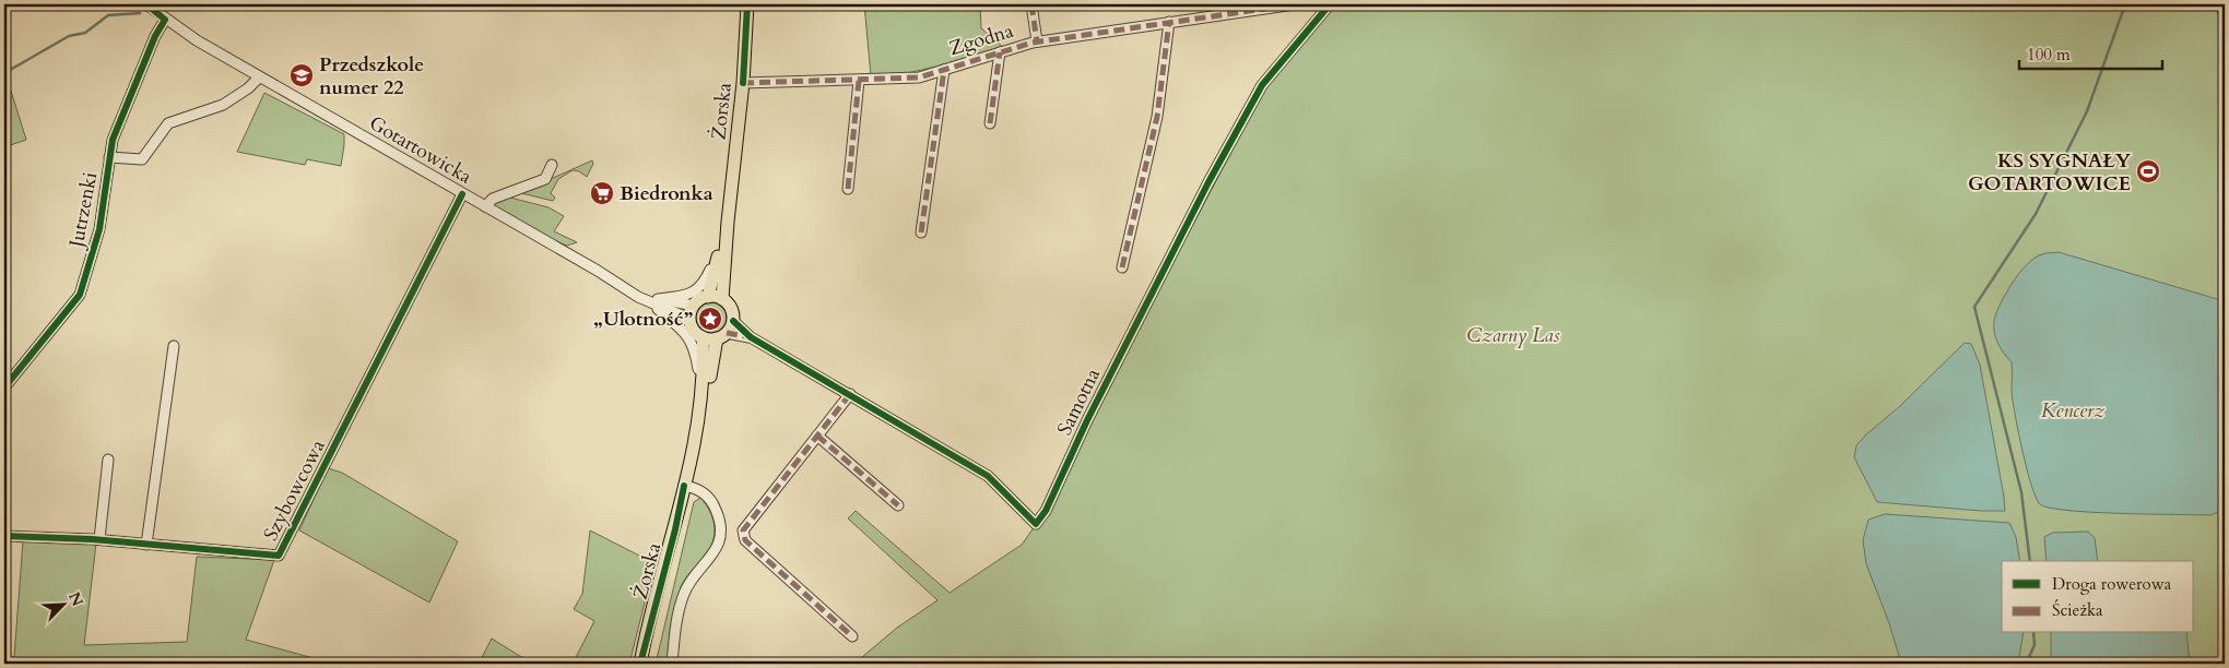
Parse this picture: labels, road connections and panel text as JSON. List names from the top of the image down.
{
  "streets": {
    "main road": ["Żorska"],
    "street": [
      "Zgodna",
      "Gotartowicka",
      "Jutrzenki",
      "Samotna",
      "Szybowcowa"
    ]
  },
  "crossings": [
    ["Zgodna", "Żorska"],
    ["Żorska", "Gotartowicka"],
    ["Żorska", "Samotna"],
    ["Gotartowicka", "Jutrzenki"],
    ["Gotartowicka", "Samotna"],
    ["Gotartowicka", "Szybowcowa"]
  ],
  "parks": ["Czarny Las", "Kencerz"],
  "places": {
    "school or university": ["Przedszkole numer 22"],
    "sports": ["KS SYGNAŁY GOTARTOWICE"],
    "supermarket": ["Biedronka"],
    "place": ["„Ulotność”"]
  },
  "legend": ["Droga rowerowa", "Ścieżka"],
  "scale_bar": "100 m",
  "north": "top right"
}
